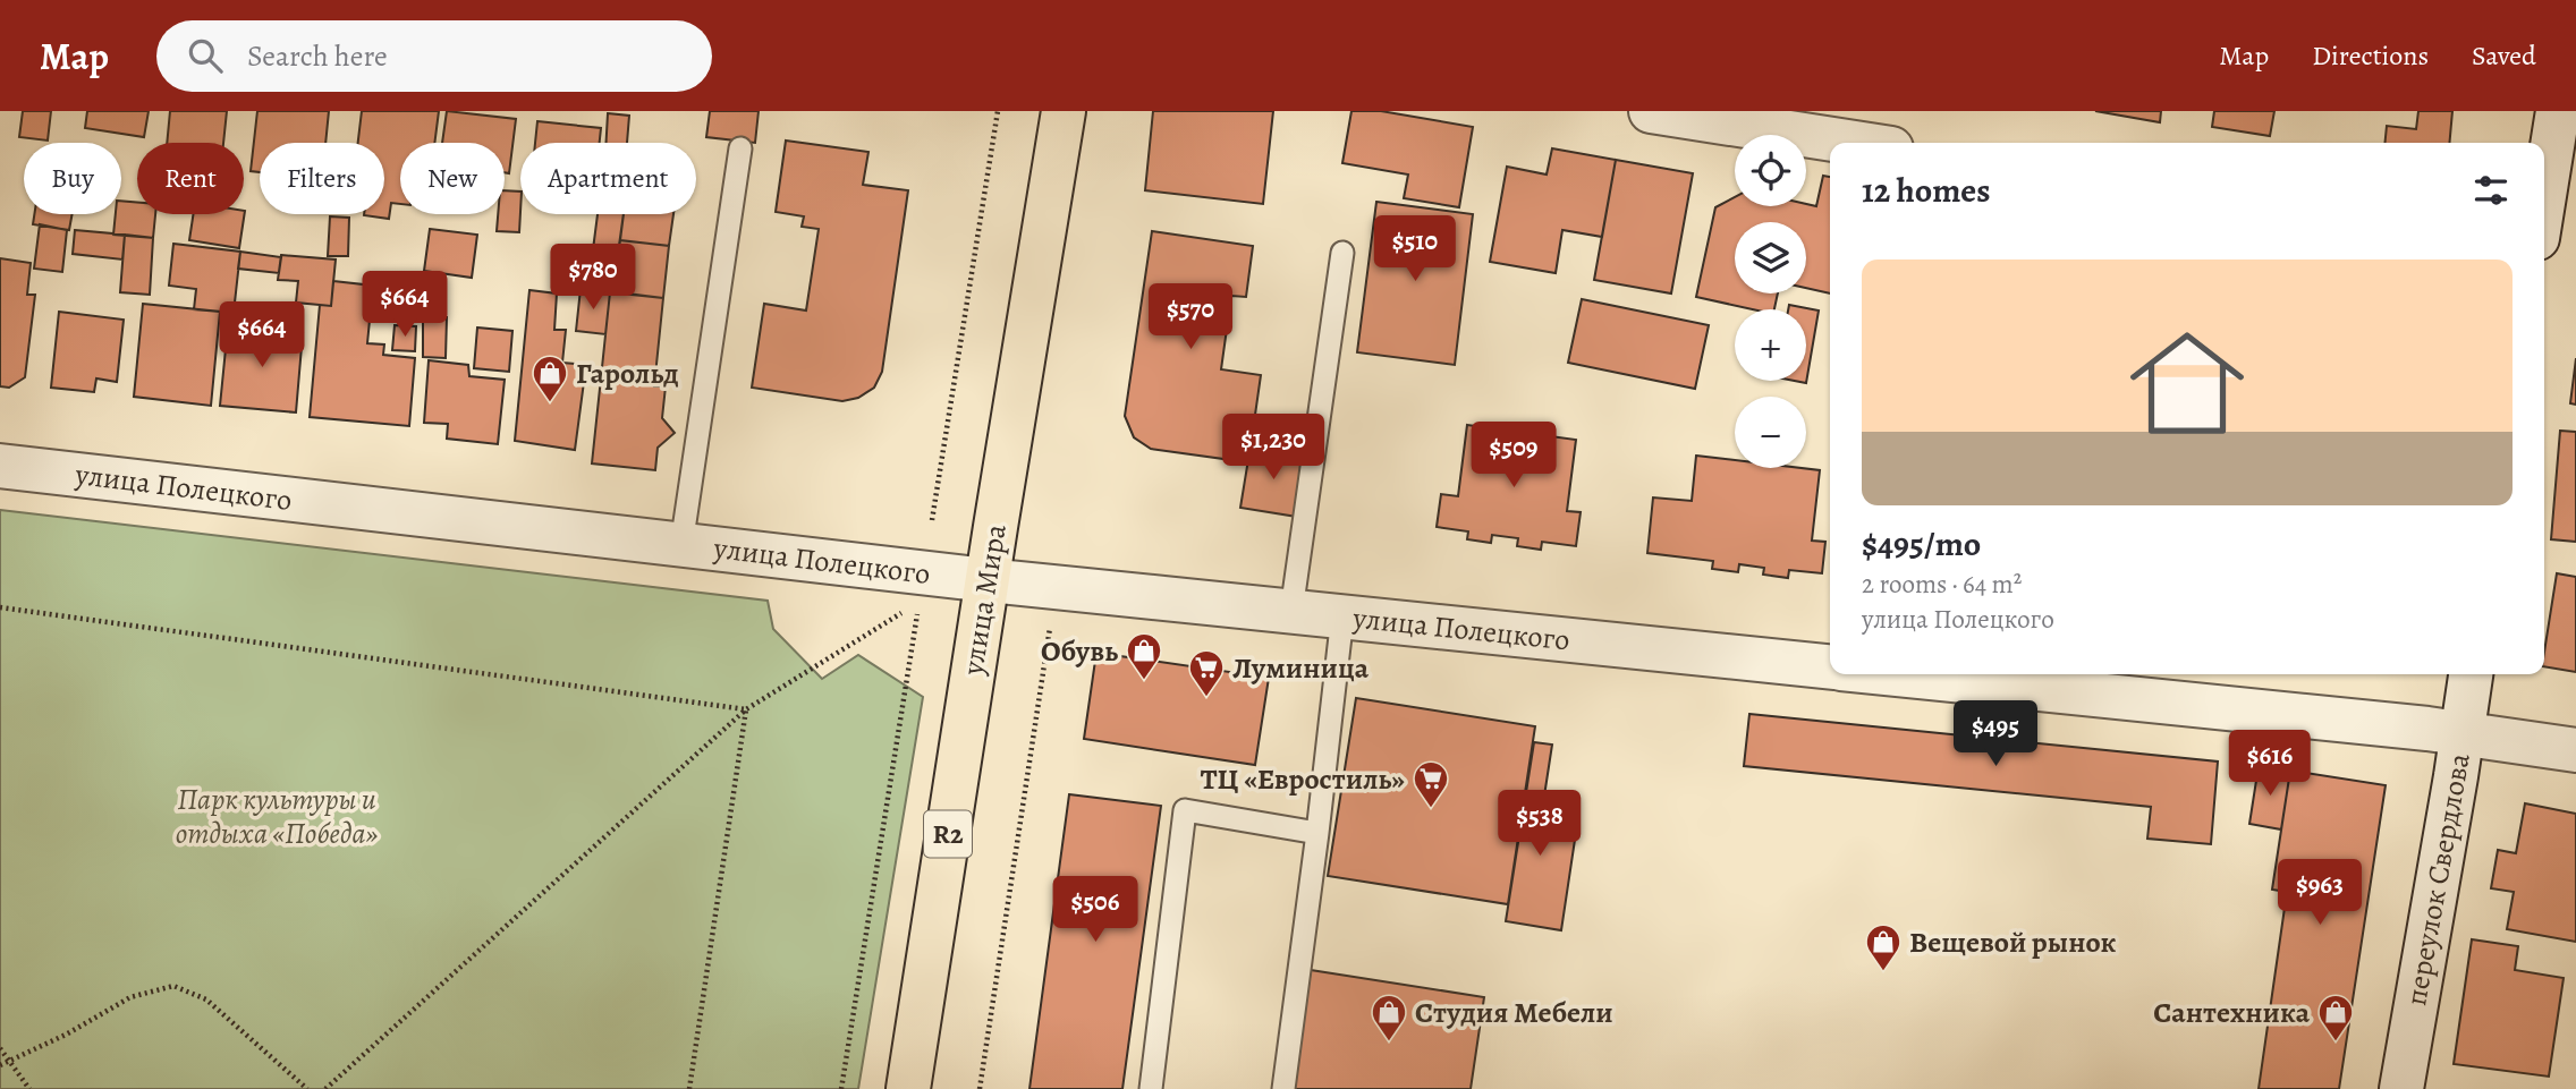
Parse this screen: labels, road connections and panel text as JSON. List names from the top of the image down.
{
  "streets": {
    "main road": ["улица Мира", "R2"],
    "street": ["улица Полецкого", "переулок Свердлова"]
  },
  "crossings": [
    ["улица Полецкого", "улица Мира"]
  ],
  "parks": ["Парк культуры и отдыха «Победа»"],
  "places": {
    "shop": [
      "Гарольд",
      "Обувь",
      "Вещевой рынок",
      "Студия Мебели",
      "Сантехника"
    ],
    "supermarket": ["Луминица", "ТЦ «Евростиль»"]
  },
  "page": {
    "header": "Map",
    "search": "Search here",
    "nav": ["Map", "Directions", "Saved"],
    "map_buttons": ["+", "−"],
    "chip": [
      "Buy",
      "Rent",
      "Filters",
      "New",
      "Apartment"
    ],
    "heading": "12 homes",
    "price": [
      "$510",
      "$780",
      "$664",
      "$570",
      "$664",
      "$1,230",
      "$509",
      "$495",
      "$616",
      "$538",
      "$963",
      "$506"
    ],
    "list": [
      {
        "name": "$495/mo",
        "note": "2 rooms · 64 m² · улица Полецкого"
      }
    ]
  }
}
